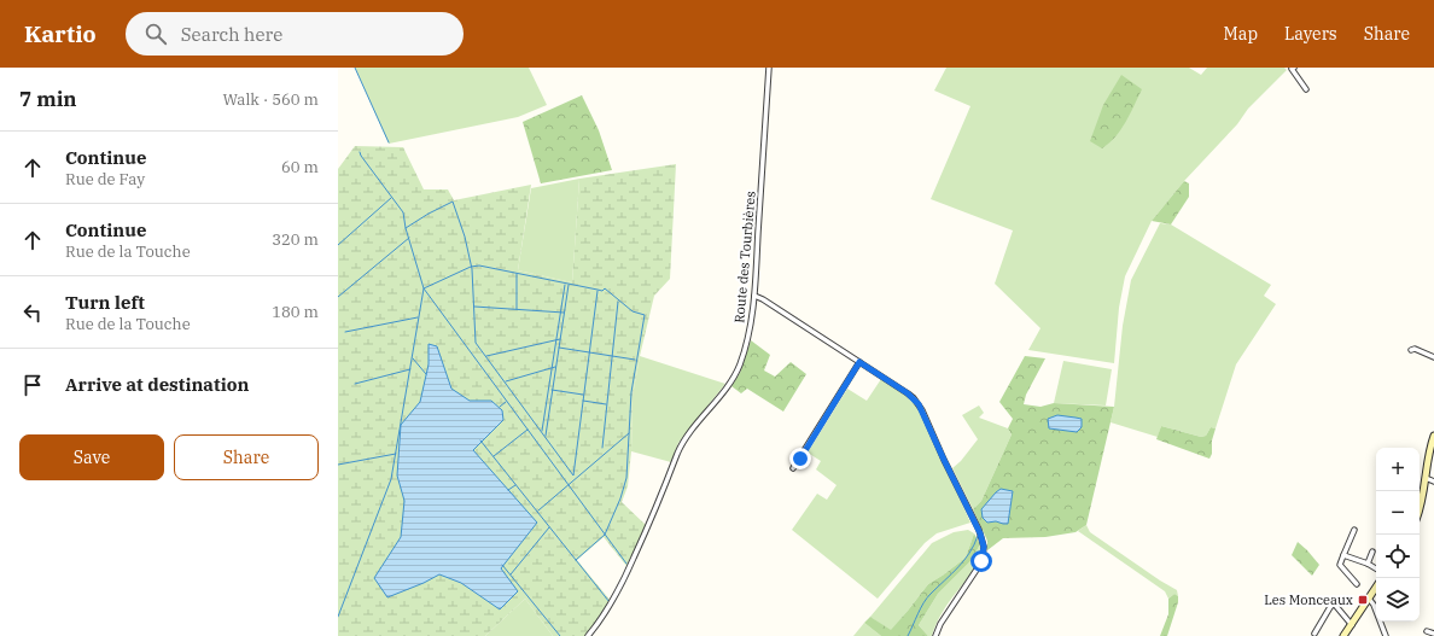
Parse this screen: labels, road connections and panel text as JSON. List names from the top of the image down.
{
  "streets": {
    "street": ["Route des Tourbières"]
  },
  "places": {
    "transit": ["Les Monceaux"]
  },
  "page": {
    "header": "Kartio",
    "search": "Search here",
    "nav": ["Map", "Layers", "Share"],
    "heading": ["7 min", "Walk · 560 m"],
    "list": [
      ["Continue", "Rue de Fay", "60 m"],
      ["Continue", "Rue de la Touche", "320 m"],
      ["Turn left", "Rue de la Touche", "180 m"],
      "Arrive at destination"
    ],
    "buttons": ["Save", "Share"],
    "map_buttons": ["+", "−"]
  }
}
